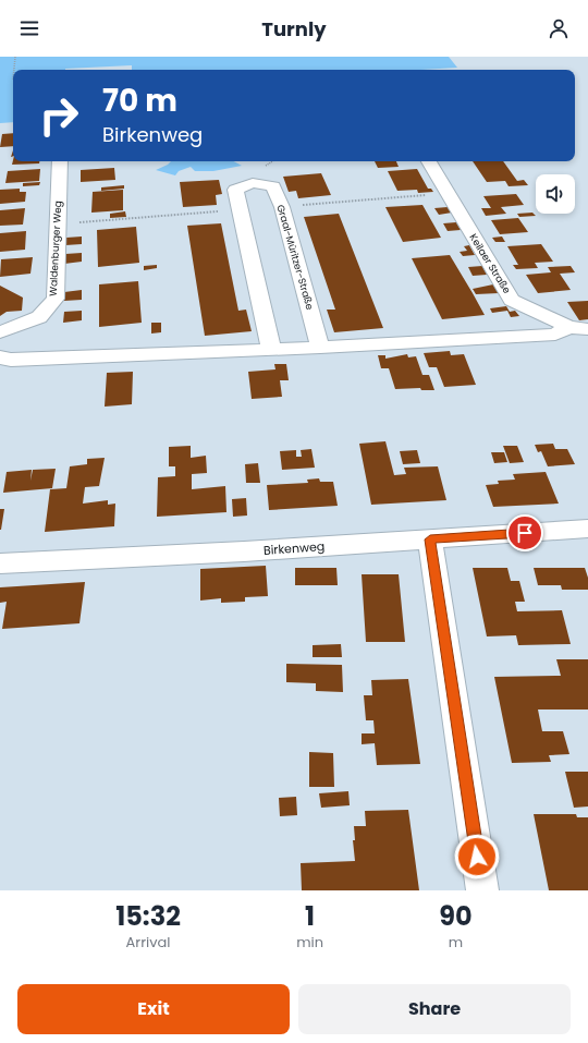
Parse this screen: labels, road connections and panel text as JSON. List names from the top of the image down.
{
  "streets": {
    "street": [
      "Waldenburger Weg",
      "Graal-Müritzer-Straße",
      "Keilaer Straße",
      "Birkenweg"
    ]
  },
  "page": {
    "header": "Turnly",
    "turn": ["70 m", "Birkenweg"],
    "eta": [
      "15:32",
      "Arrival",
      "1",
      "min",
      "90",
      "m"
    ],
    "buttons": ["Exit", "Share"]
  }
}
